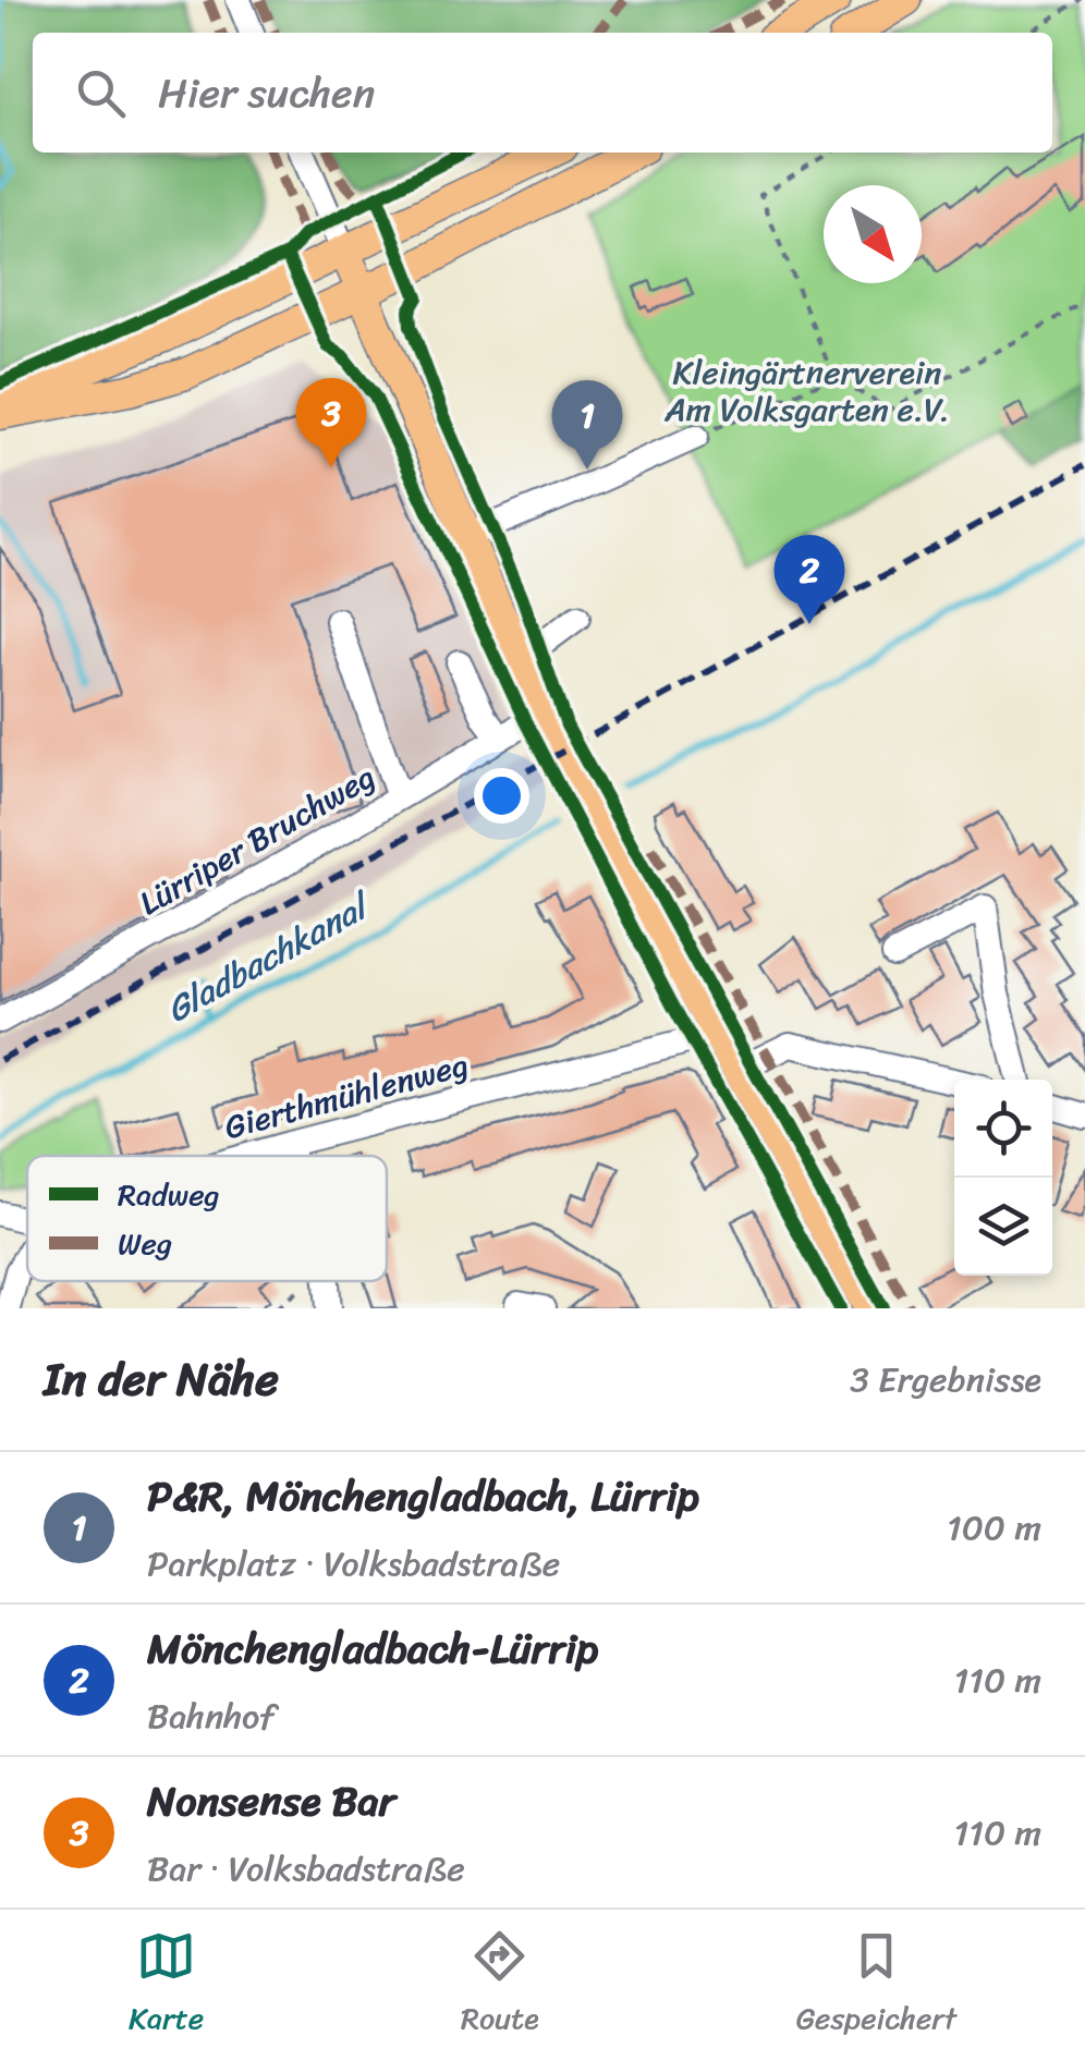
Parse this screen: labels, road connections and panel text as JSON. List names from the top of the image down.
{
  "streets": {
    "street": ["Lürriper Bruchweg", "Gierthmühlenweg"]
  },
  "water": ["Gladbachkanal"],
  "parks": ["Kleingärtnerverein Am Volksgarten e.V."],
  "legend": ["Radweg", "Weg"],
  "north": "bottom right",
  "page": {
    "search": "Hier suchen",
    "pins": ["3", "1", "2"],
    "heading": ["In der Nähe", "3 Ergebnisse"],
    "list": [
      {
        "mark": "1",
        "name": "P&R, Mönchengladbach, Lürrip",
        "note": "Parkplatz · Volksbadstraße",
        "value": "100 m"
      },
      {
        "mark": "2",
        "name": "Mönchengladbach-Lürrip",
        "note": "Bahnhof",
        "value": "110 m"
      },
      {
        "mark": "3",
        "name": "Nonsense Bar",
        "note": "Bar · Volksbadstraße",
        "value": "110 m"
      }
    ],
    "nav": ["Karte", "Route", "Gespeichert"]
  }
}
